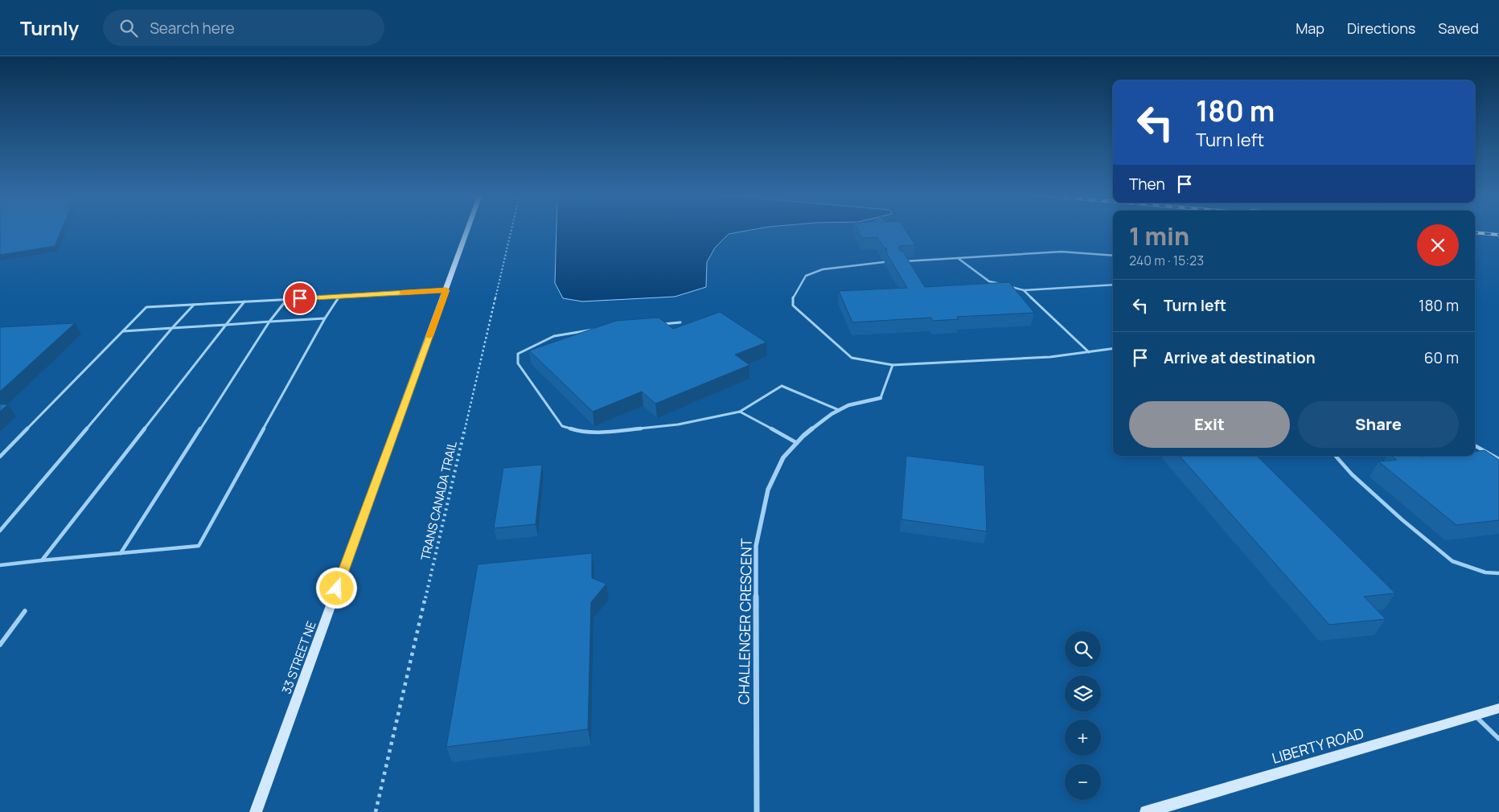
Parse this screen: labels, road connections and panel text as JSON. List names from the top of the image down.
{
  "streets": {
    "street": ["CHALLENGER CRESCENT", "33 STREET NE", "LIBERTY ROAD"],
    "path": ["TRANS CANADA TRAIL"]
  },
  "page": {
    "header": "Turnly",
    "search": "Search here",
    "nav": ["Map", "Directions", "Saved"],
    "turn": ["180 m", "Turn left"],
    "then": "Then",
    "heading": ["1 min", "240 m · 15:23"],
    "list": [
      {
        "name": "Turn left",
        "value": "180 m"
      },
      {
        "name": "Arrive at destination",
        "value": "60 m"
      }
    ],
    "buttons": ["Exit", "Share"],
    "map_buttons": ["+", "−"]
  }
}
